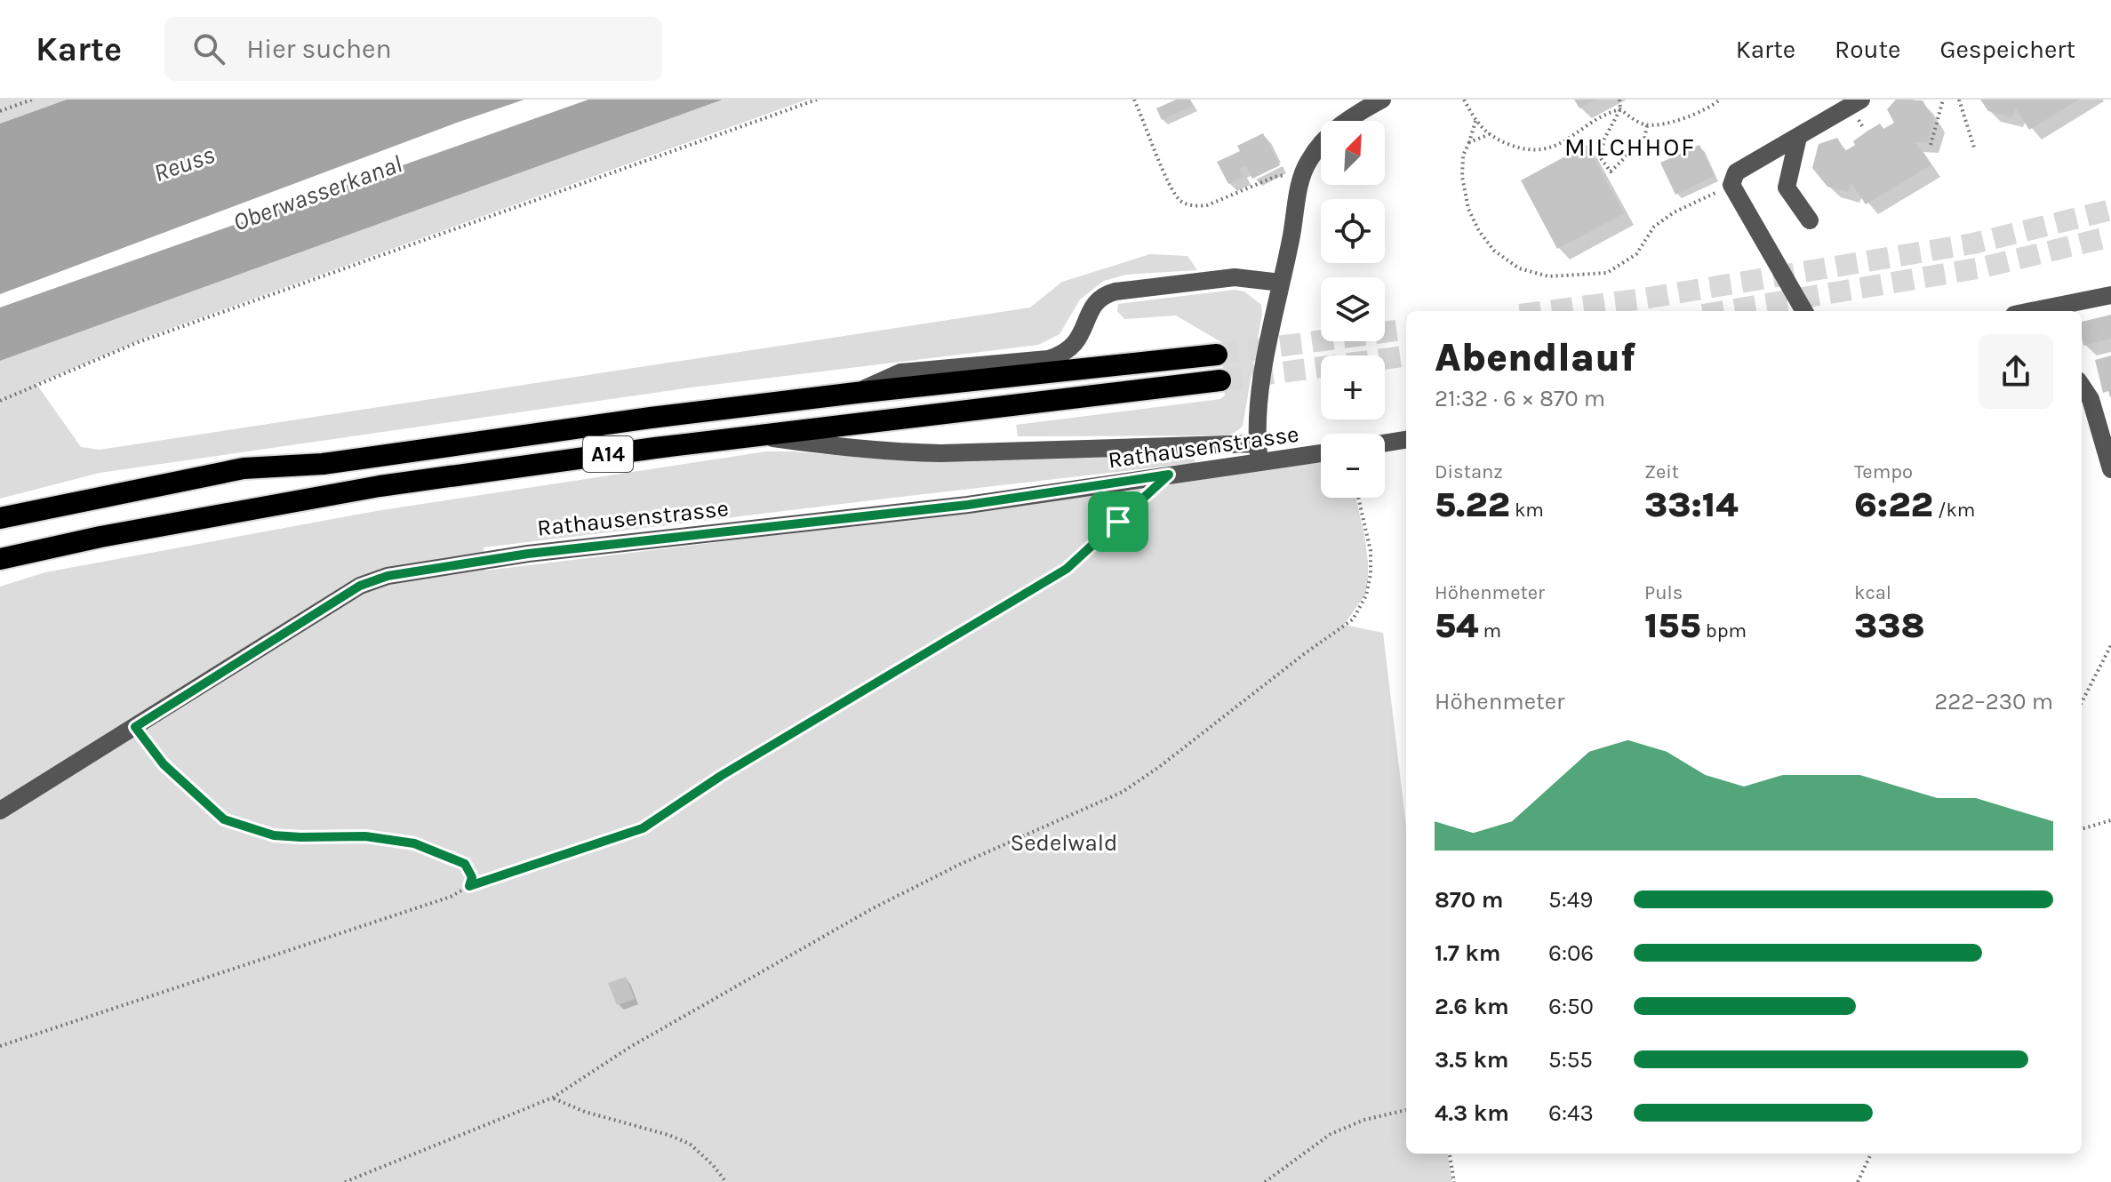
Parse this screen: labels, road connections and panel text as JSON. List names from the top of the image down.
{
  "streets": {
    "highway": ["A14"],
    "street": ["Rathausenstrasse"]
  },
  "districts": ["MILCHHOF"],
  "water": ["Reuss", "Oberwasserkanal"],
  "parks": ["Sedelwald"],
  "north": "top right",
  "page": {
    "header": "Karte",
    "search": "Hier suchen",
    "nav": ["Karte", "Route", "Gespeichert"],
    "map_buttons": ["+", "−"],
    "heading": ["Abendlauf", "21:32 · 6 × 870 m"],
    "stats": [
      ["Distanz", "5.22 km"],
      ["Zeit", "33:14"],
      ["Tempo", "6:22 /km"],
      ["Höhenmeter", "54 m"],
      ["Puls", "155 bpm"],
      ["kcal", "338"]
    ],
    "chart": ["Höhenmeter", "222–230 m"],
    "list": [
      {
        "name": "870 m",
        "note": "5:49"
      },
      {
        "name": "1.7 km",
        "note": "6:06"
      },
      {
        "name": "2.6 km",
        "note": "6:50"
      },
      {
        "name": "3.5 km",
        "note": "5:55"
      },
      {
        "name": "4.3 km",
        "note": "6:43"
      }
    ]
  }
}
